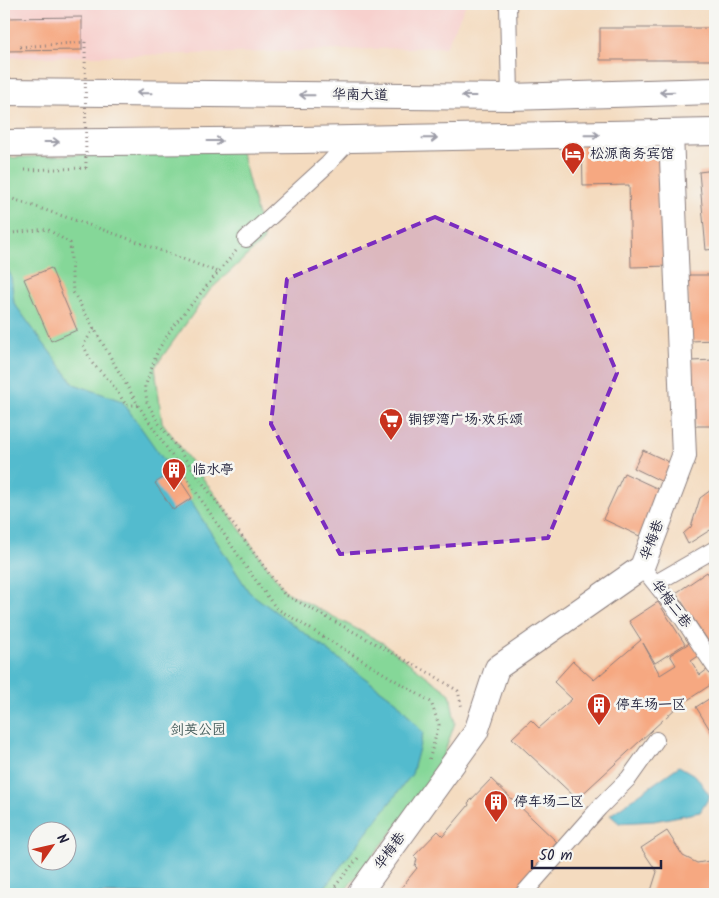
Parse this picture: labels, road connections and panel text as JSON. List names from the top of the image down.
{
  "streets": {
    "main road": ["华南大道"],
    "street": ["华梅巷", "华梅二巷"]
  },
  "crossings": [
    ["华梅巷", "华梅二巷"]
  ],
  "parks": ["剑英公园"],
  "places": {
    "hotel": ["松源商务宾馆"],
    "supermarket": ["铜锣湾广场·欢乐颂"],
    "building": ["临水亭", "停车场一区", "停车场二区"]
  },
  "scale_bar": "50 m",
  "north": "top right"
}
